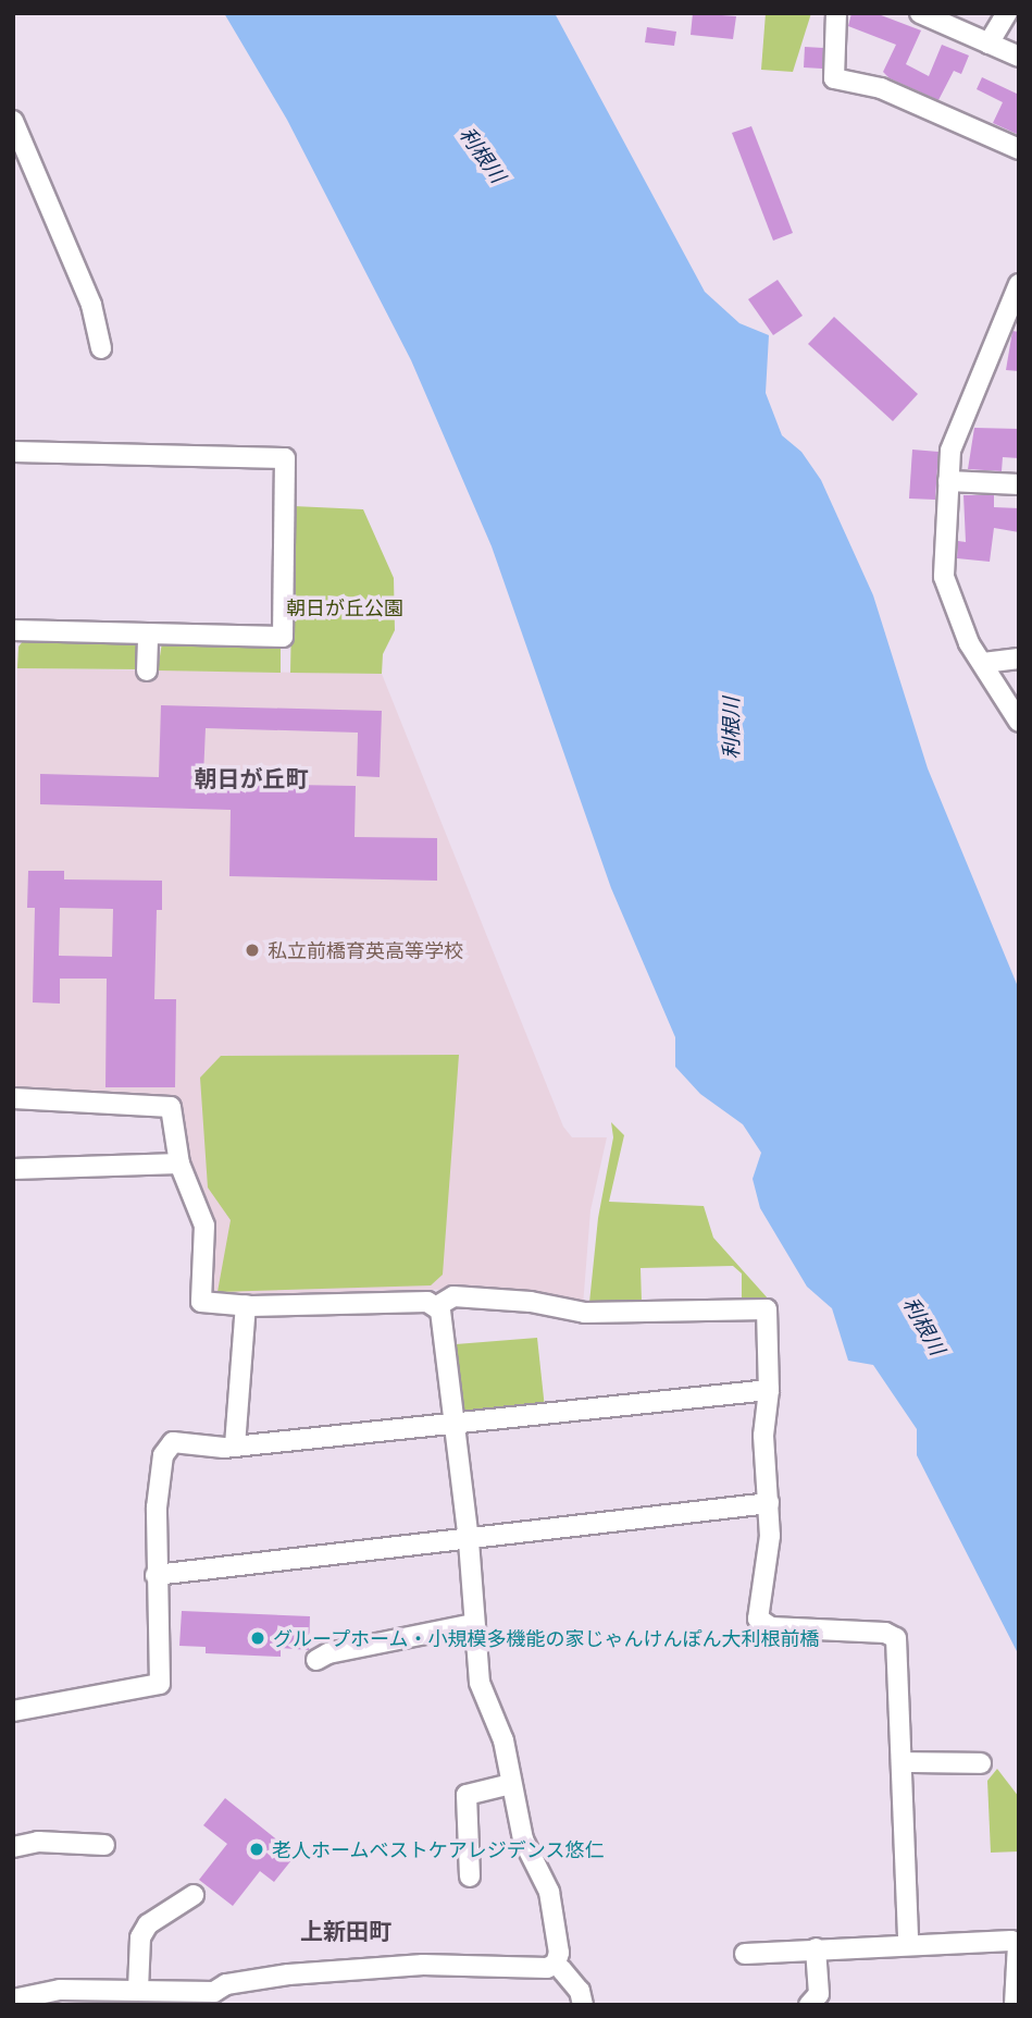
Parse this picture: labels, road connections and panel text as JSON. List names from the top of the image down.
{
  "districts": ["朝日が丘町", "上新田町"],
  "water": ["利根川"],
  "parks": ["朝日が丘公園"],
  "places": ["私立前橋育英高等学校", "グループホーム・小規模多機能の家じゃんけんぽん大利根前橋", "老人ホームベストケアレジデンス悠仁"]
}
